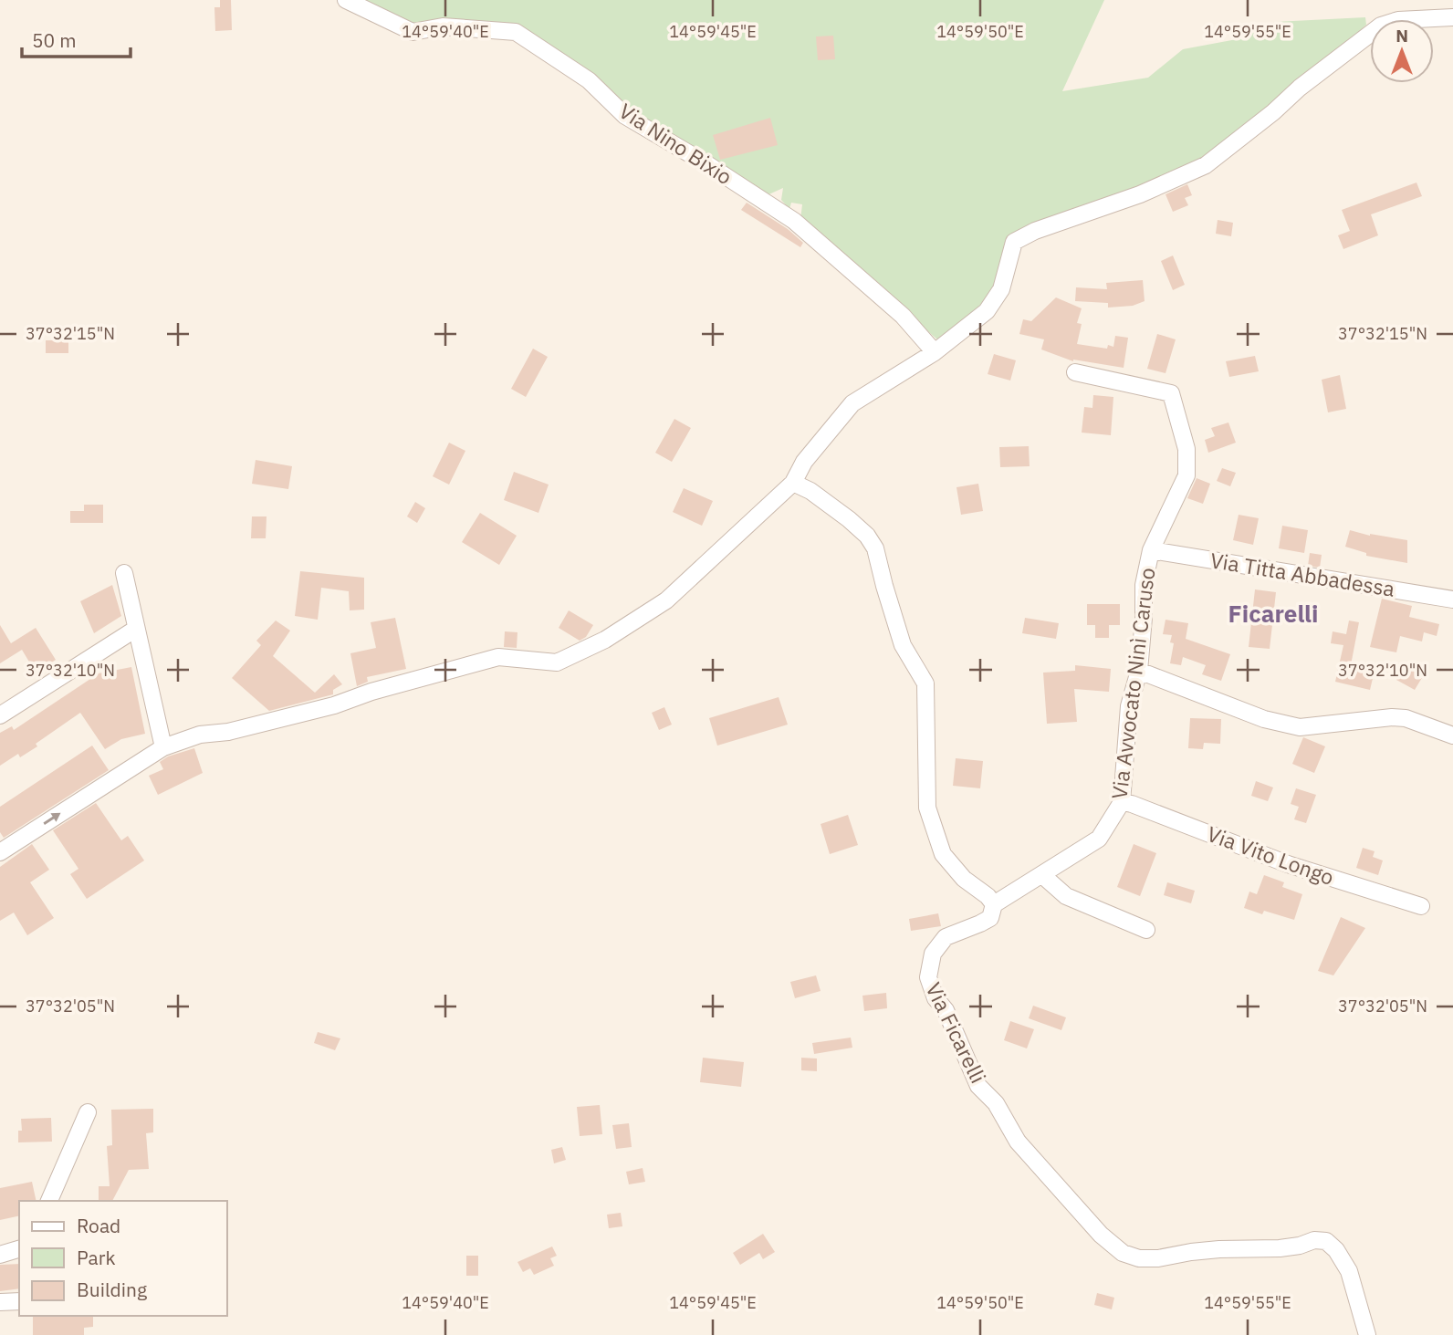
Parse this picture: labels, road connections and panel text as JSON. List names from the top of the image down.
{
  "streets": {
    "street": [
      "Via Nino Bixio",
      "Via Titta Abbadessa",
      "Via Avvocato Ninì Caruso",
      "Via Vito Longo",
      "Via Ficarelli"
    ]
  },
  "crossings": [
    ["Via Titta Abbadessa", "Via Avvocato Ninì Caruso"],
    ["Via Avvocato Ninì Caruso", "Via Vito Longo"],
    ["Via Avvocato Ninì Caruso", "Via Ficarelli"]
  ],
  "districts": ["Ficarelli"],
  "legend": ["Road", "Park", "Building"],
  "scale_bar": "50 m",
  "north": "top",
  "coordinates": [
    "14°59'40\"E",
    "14°59'45\"E",
    "14°59'50\"E",
    "14°59'55\"E",
    "37°32'15\"N",
    "37°32'10\"N",
    "37°32'05\"N"
  ]
}
